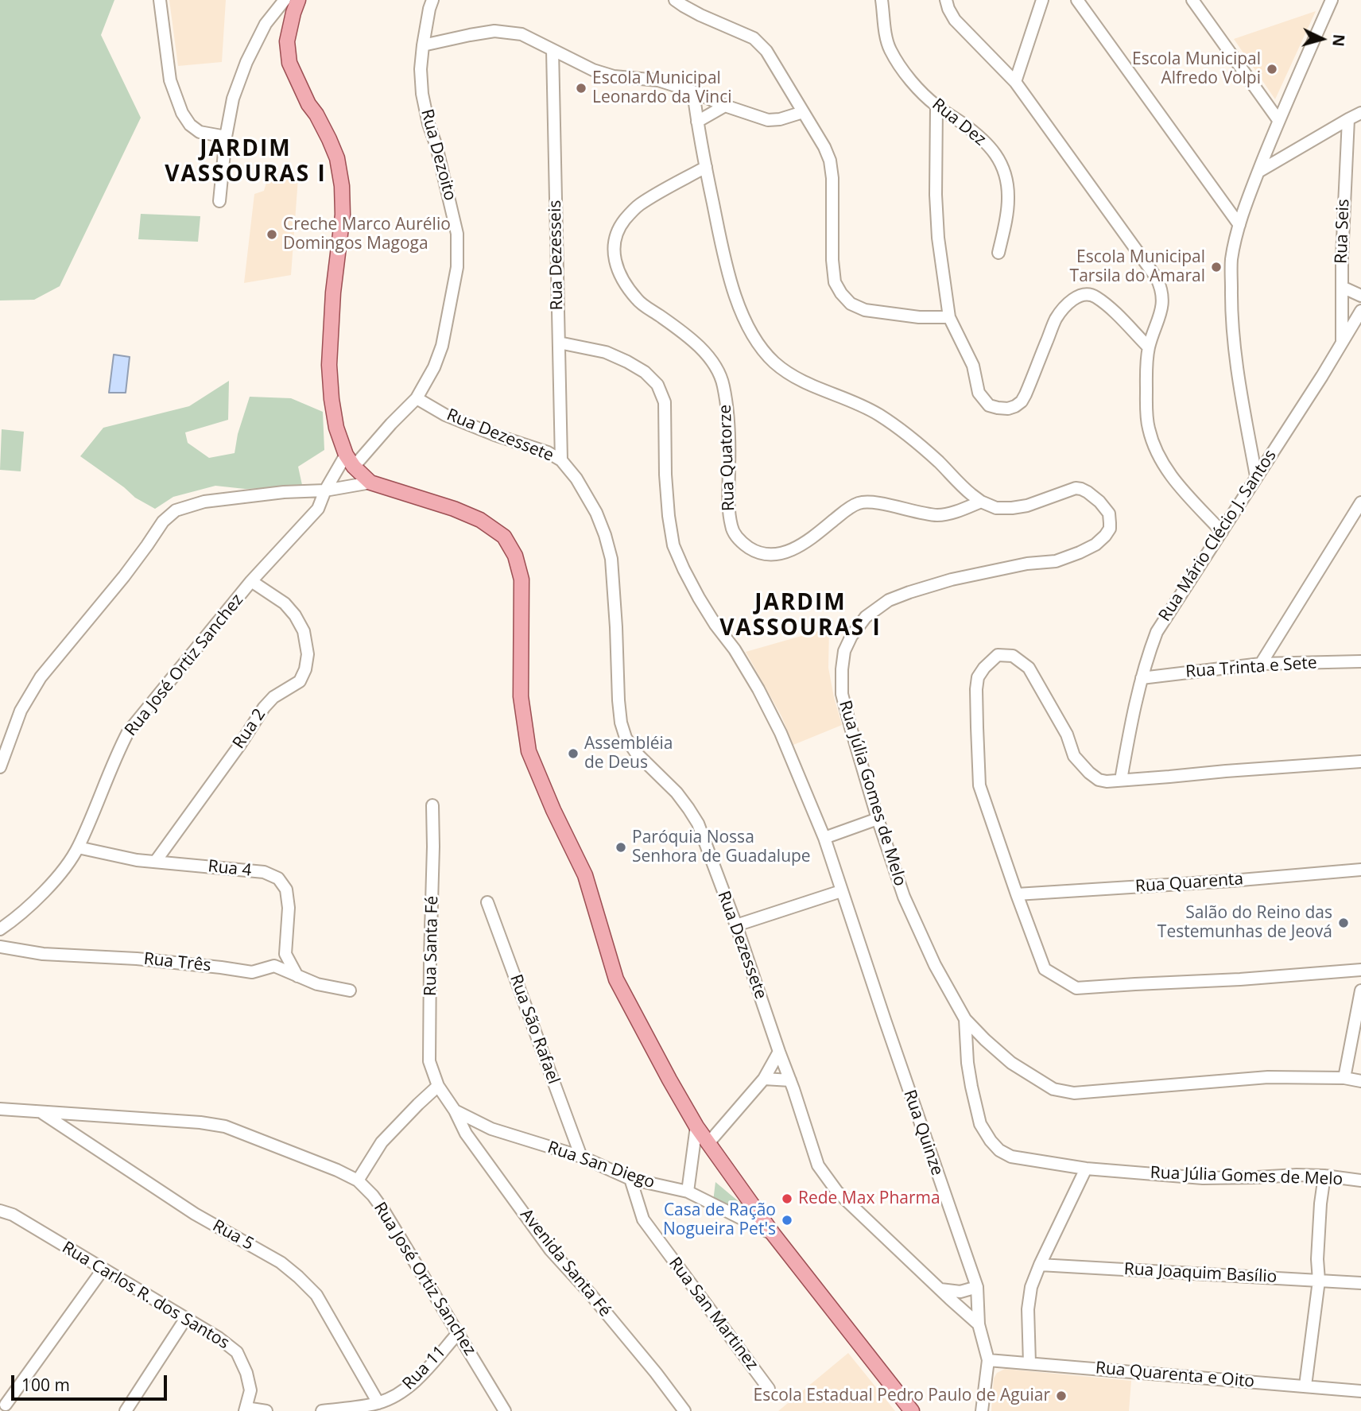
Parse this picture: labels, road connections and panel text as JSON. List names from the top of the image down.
{
  "streets": {
    "street": [
      "Rua Dez",
      "Rua Dezoito",
      "Rua Seis",
      "Rua Dezesseis",
      "Rua Dezessete",
      "Rua Quatorze",
      "Rua Mário Clécio J. Santos",
      "Rua José Ortiz Sanchez",
      "Rua Trinta e Sete",
      "Rua 2",
      "Rua Júlia Gomes de Melo",
      "Rua 4",
      "Rua Quarenta",
      "Rua Santa Fé",
      "Rua Três",
      "Rua São Rafael",
      "Rua Quinze",
      "Rua San Diego",
      "Rua 5",
      "Avenida Santa Fé",
      "Rua Joaquim Basílio",
      "Rua Carlos R. dos Santos",
      "Rua San Martinez",
      "Rua 11",
      "Rua Quarenta e Oito"
    ]
  },
  "crossings": [
    ["Rua Dezoito", "Rua Dezessete"],
    ["Rua Dezoito", "Rua José Ortiz Sanchez"],
    ["Rua Seis", "Rua Mário Clécio J. Santos"],
    ["Rua Dezesseis", "Rua Dezessete"],
    ["Rua Dezesseis", "Rua Quinze"],
    ["Rua Dezessete", "Rua Quinze"],
    ["Rua Quatorze", "Rua Júlia Gomes de Melo"],
    ["Rua Mário Clécio J. Santos", "Rua Trinta e Sete"],
    ["Rua José Ortiz Sanchez", "Rua 2"],
    ["Rua José Ortiz Sanchez", "Rua 4"],
    ["Rua José Ortiz Sanchez", "Rua 5"],
    ["Rua José Ortiz Sanchez", "Rua 11"],
    ["Rua 2", "Rua 4"],
    ["Rua 4", "Rua Três"],
    ["Rua Santa Fé", "Rua San Diego"],
    ["Rua São Rafael", "Rua San Diego"],
    ["Rua Quinze", "Rua Quarenta e Oito"],
    ["Rua San Diego", "Avenida Santa Fé"],
    ["Rua San Diego", "Rua San Martinez"],
    ["Rua 5", "Rua 11"]
  ],
  "districts": ["JARDIM VASSOURAS I", "JARDIM VASSOURAS I"],
  "places": [
    "Escola Municipal Alfredo Volpi",
    "Escola Municipal Leonardo da Vinci",
    "Creche Marco Aurélio Domingos Magoga",
    "Escola Municipal Tarsila do Amaral",
    "Assembléia de Deus",
    "Paróquia Nossa Senhora de Guadalupe",
    "Salão do Reino das Testemunhas de Jeová",
    "Rede Max Pharma",
    "Casa de Ração Nogueira Pet's",
    "Escola Estadual Pedro Paulo de Aguiar"
  ],
  "scale_bar": "100 m",
  "north": "right"
}
